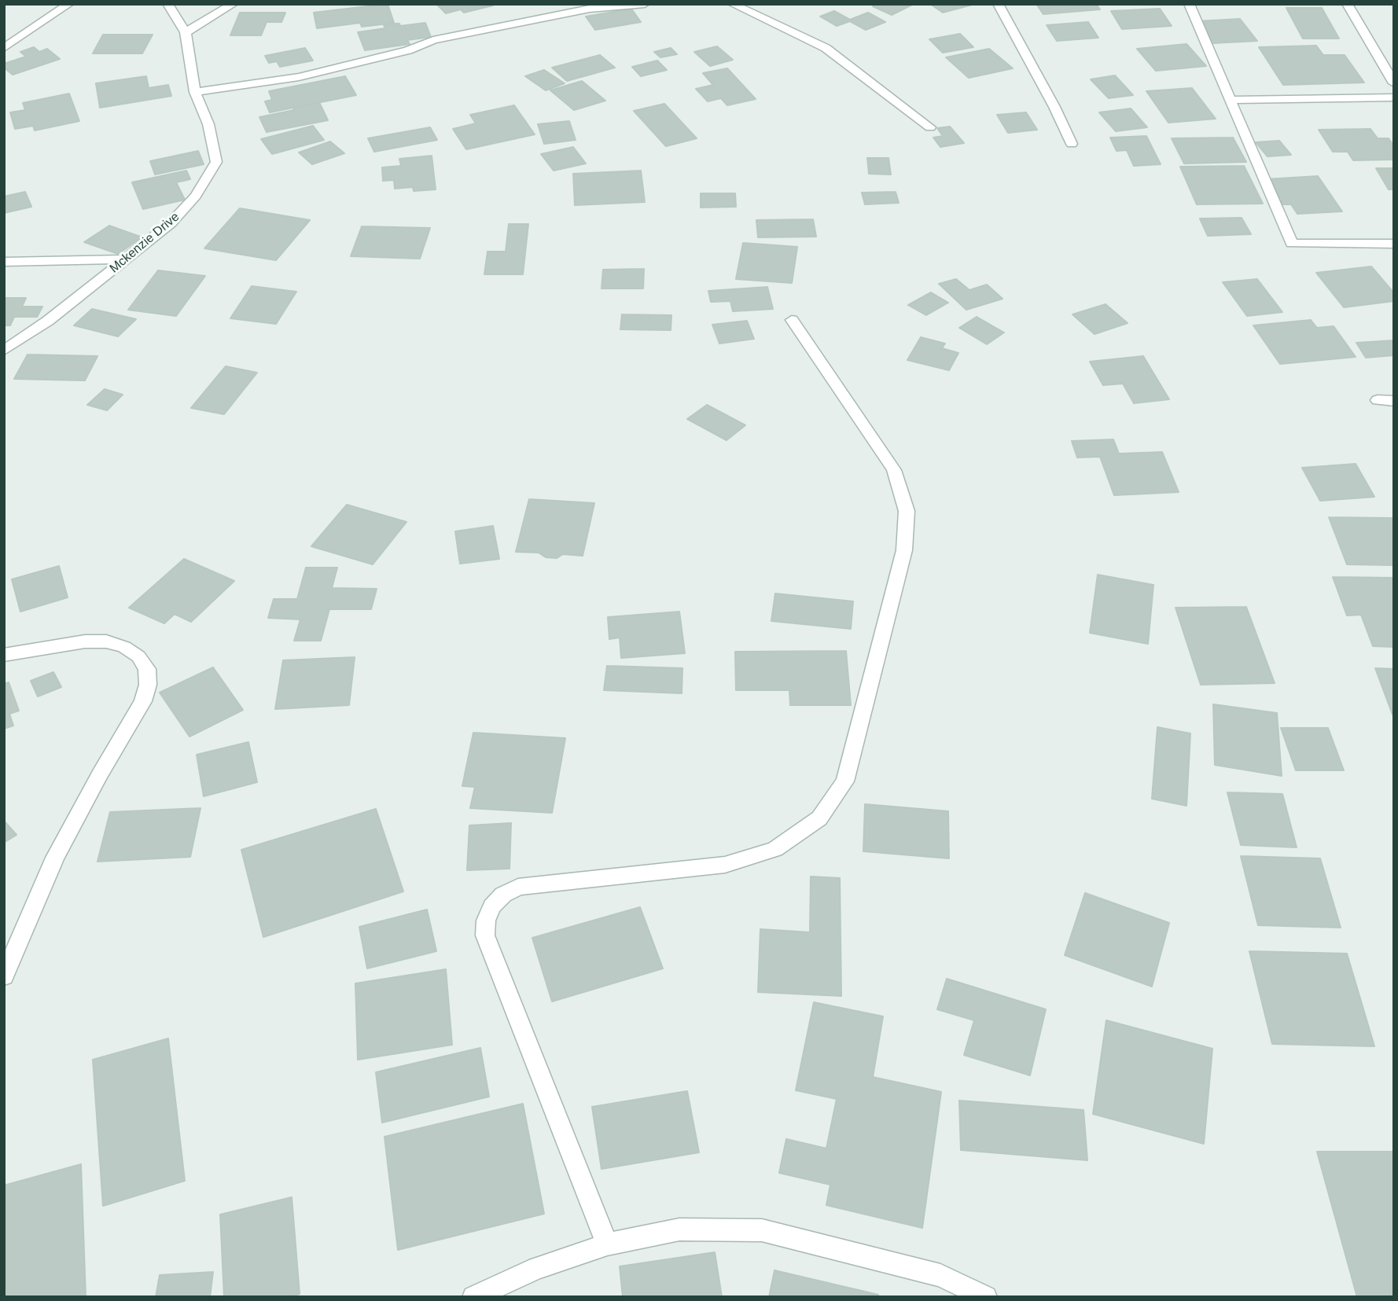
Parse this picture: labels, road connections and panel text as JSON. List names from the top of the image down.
{
  "streets": {
    "street": ["Mckenzie Drive"]
  }
}
